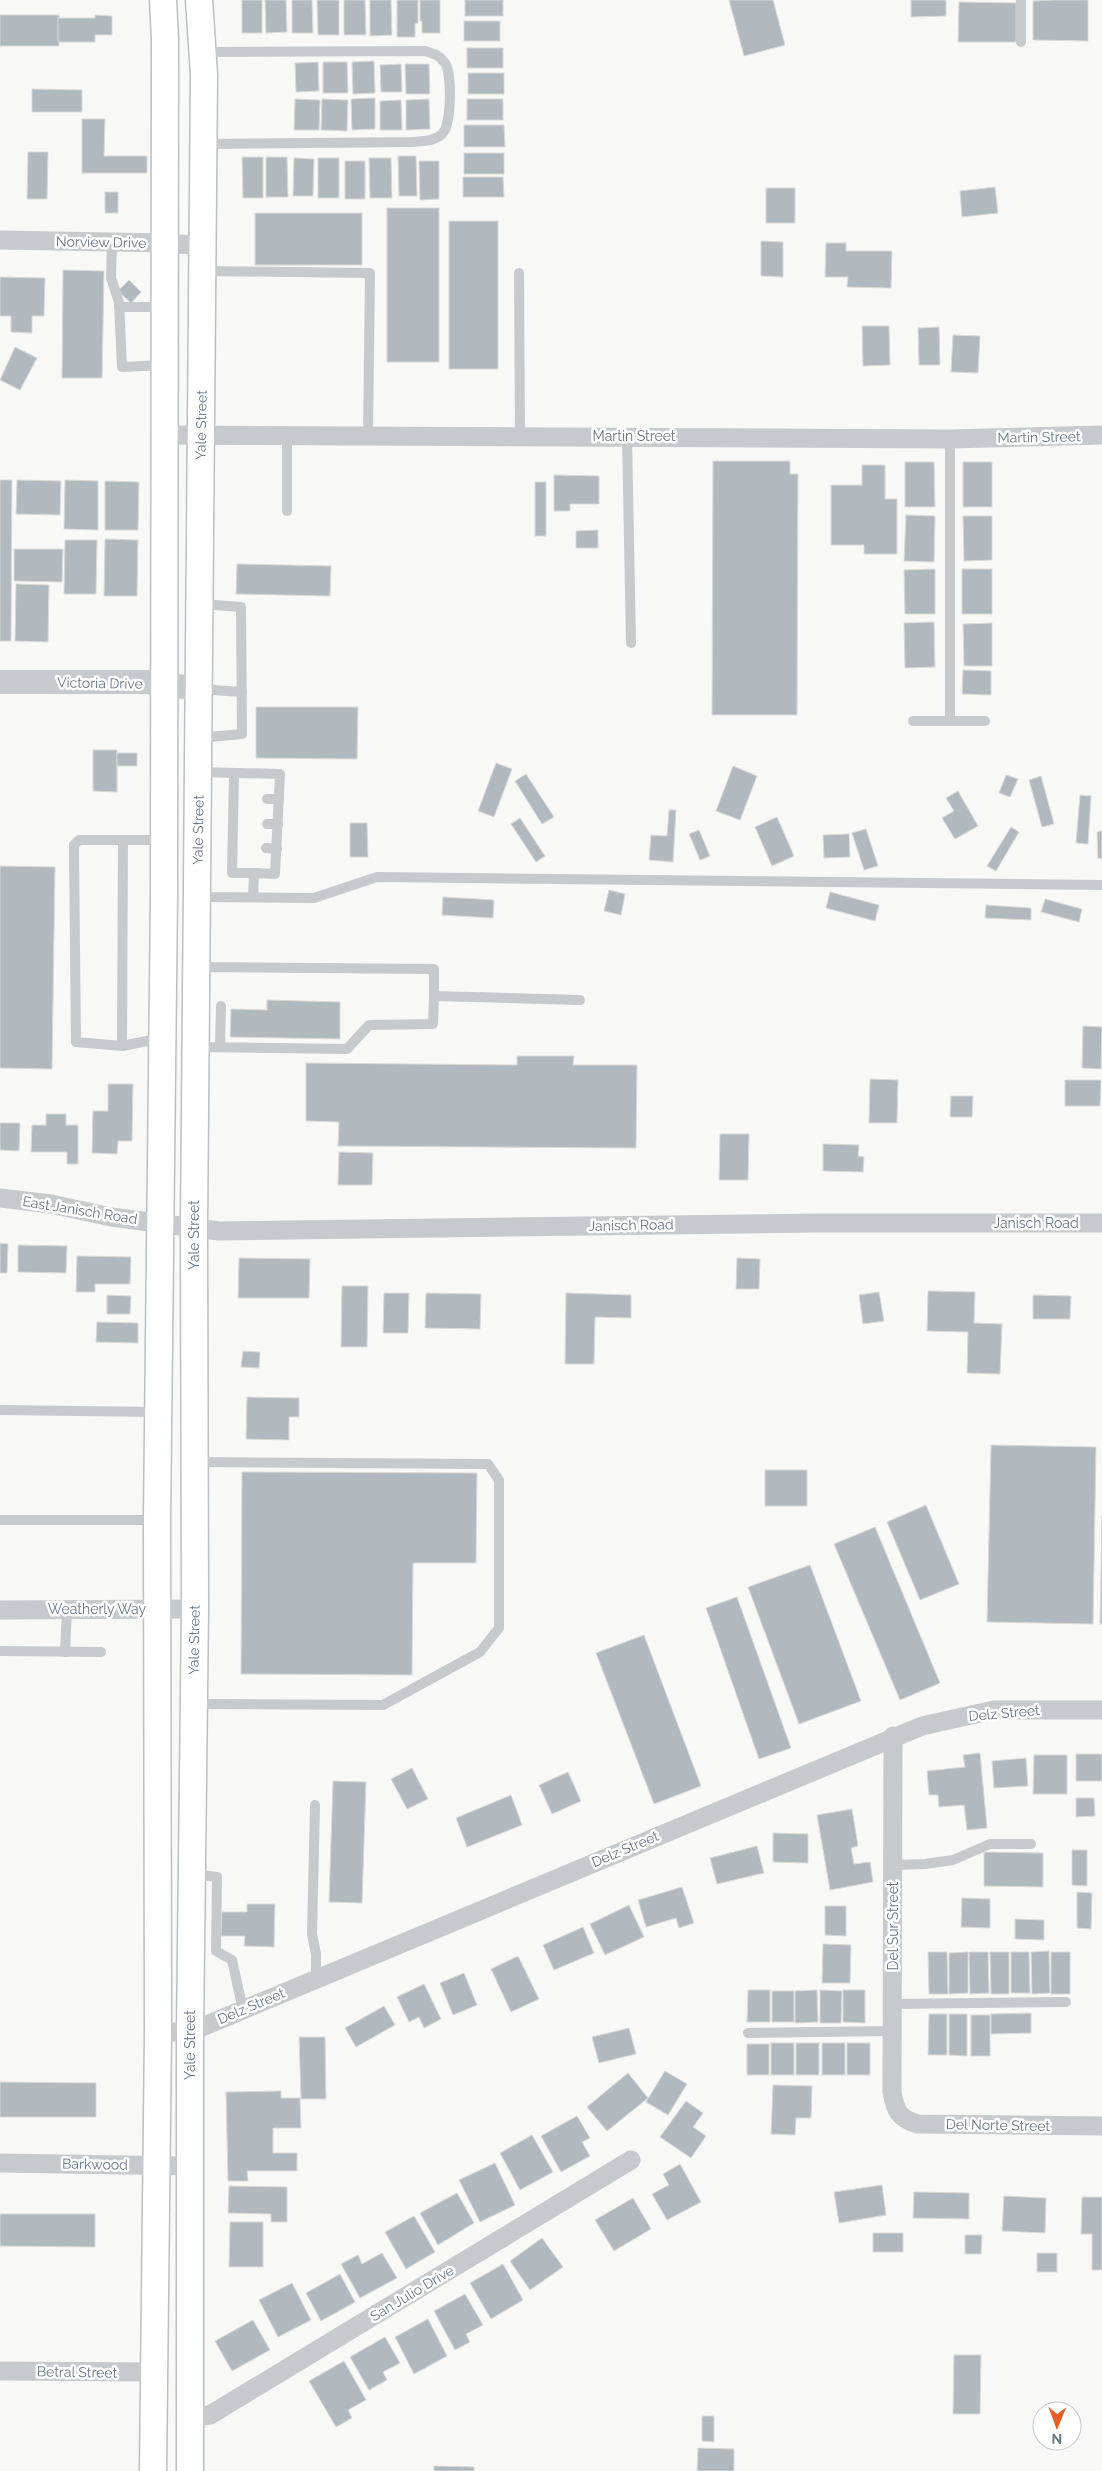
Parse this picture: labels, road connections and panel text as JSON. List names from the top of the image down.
{
  "streets": {
    "main road": ["Yale Street"],
    "street": [
      "Norview Drive",
      "Martin Street",
      "Victoria Drive",
      "East Janisch Road",
      "Janisch Road",
      "Weatherly Way",
      "Delz Street",
      "Del Sur Street",
      "Del Norte Street",
      "Barkwood",
      "San Julio Drive",
      "Betral Street"
    ]
  },
  "crossings": [
    ["Norview Drive", "Yale Street"],
    ["Yale Street", "Martin Street"],
    ["Yale Street", "Victoria Drive"],
    ["Yale Street", "Janisch Road"],
    ["Yale Street", "Weatherly Way"],
    ["Yale Street", "Delz Street"],
    ["Yale Street", "Barkwood"],
    ["Yale Street", "San Julio Drive"],
    ["East Janisch Road", "Janisch Road"],
    ["Delz Street", "Del Sur Street"],
    ["Del Sur Street", "Del Norte Street"]
  ],
  "north": "bottom"
}
